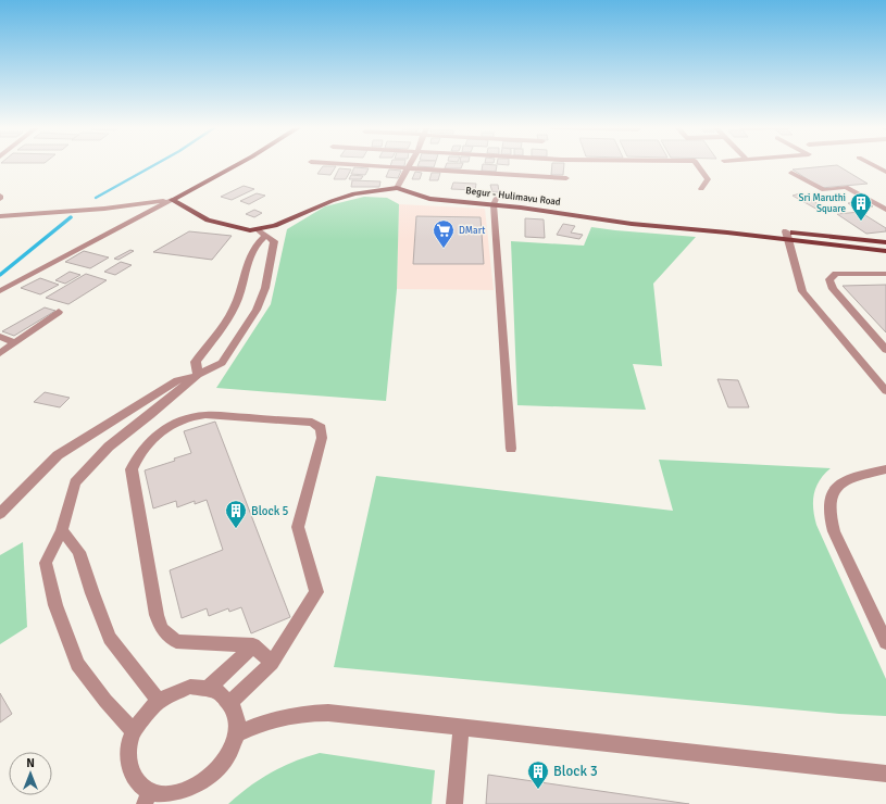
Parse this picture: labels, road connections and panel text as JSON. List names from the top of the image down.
{
  "streets": {
    "main road": ["Begur - Hulimavu Road"]
  },
  "places": {
    "building": ["Sri Maruthi Square", "Block 5", "Block 3"],
    "supermarket": ["DMart"]
  },
  "north": "top"
}
